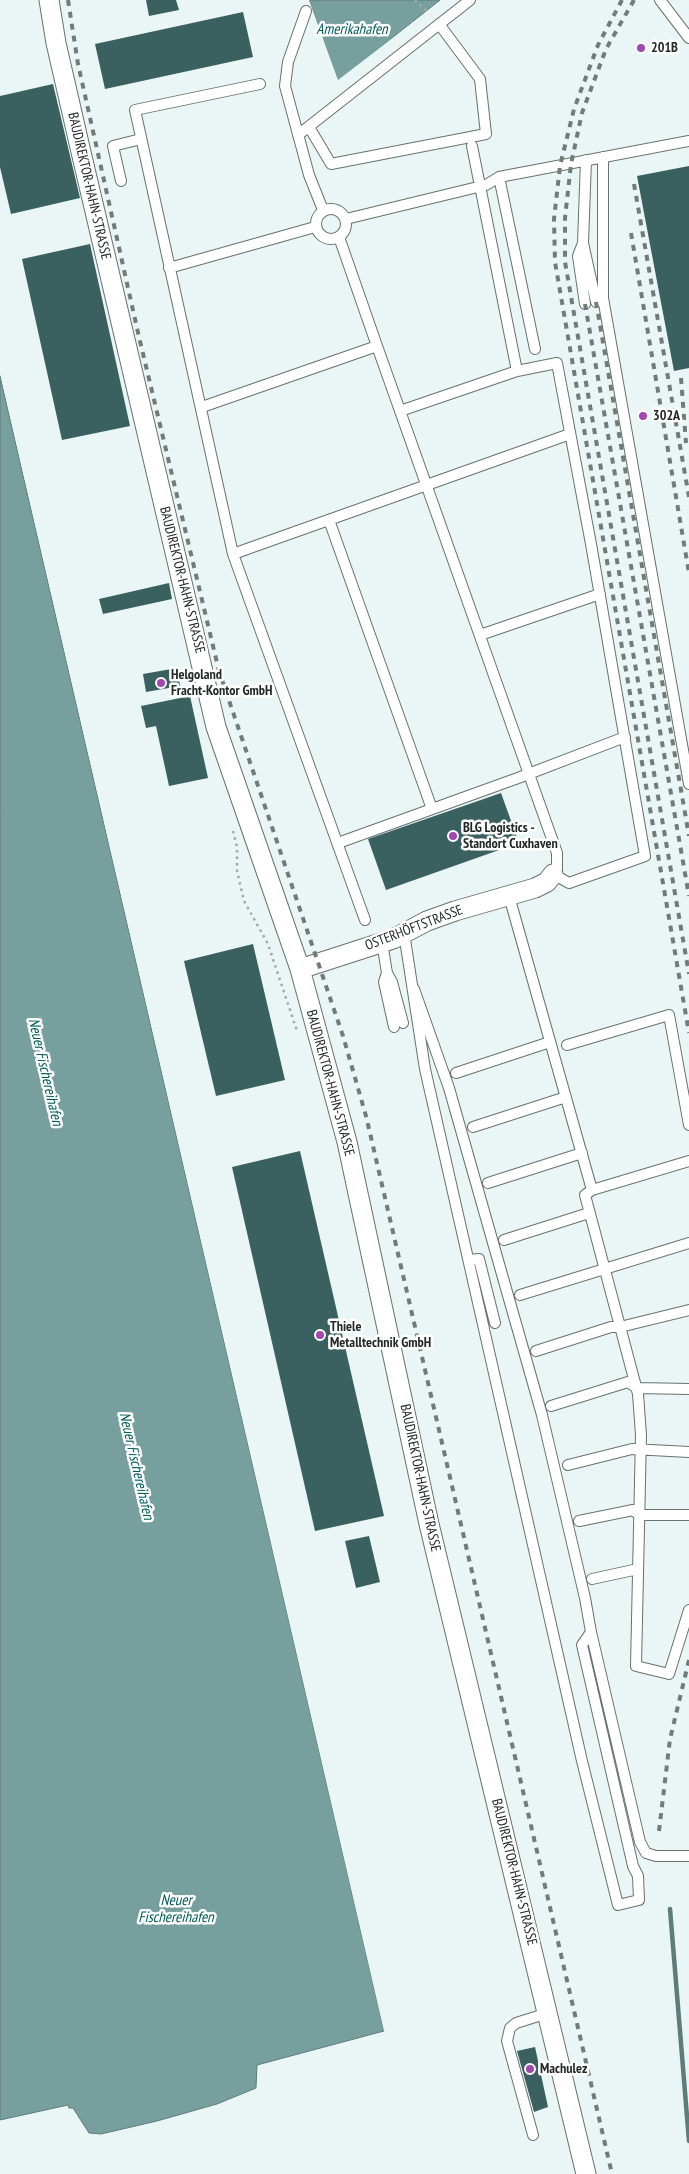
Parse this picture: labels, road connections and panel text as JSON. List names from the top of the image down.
{
  "streets": {
    "street": ["BAUDIREKTOR-HAHN-STRASSE", "OSTERHÖFTSTRASSE"]
  },
  "crossings": [
    ["BAUDIREKTOR-HAHN-STRASSE", "OSTERHÖFTSTRASSE"]
  ],
  "water": ["Amerikahafen", "Neuer Fischereihafen"],
  "places": [
    "201B",
    "302A",
    "Helgoland Fracht-Kontor GmbH",
    "BLG Logistics - Standort Cuxhaven",
    "Thiele Metalltechnik GmbH",
    "Machulez"
  ]
}
